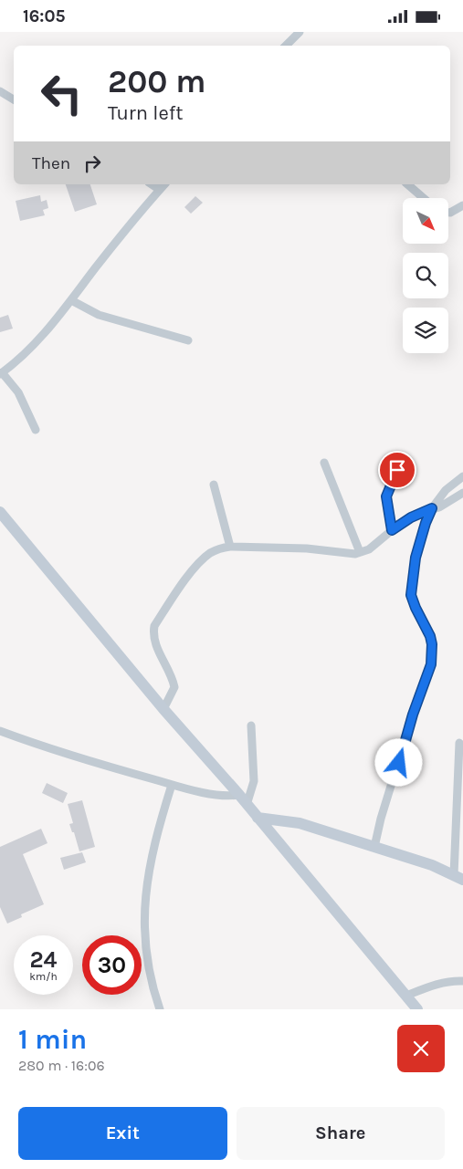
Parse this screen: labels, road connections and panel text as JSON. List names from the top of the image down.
{
  "north": "bottom right",
  "page": {
    "status": "16:05",
    "turn": ["200 m", "Turn left"],
    "then": "Then",
    "speed": "24 km/h",
    "limit": "30",
    "heading": ["1 min", "280 m · 16:06"],
    "buttons": ["Exit", "Share"]
  }
}
